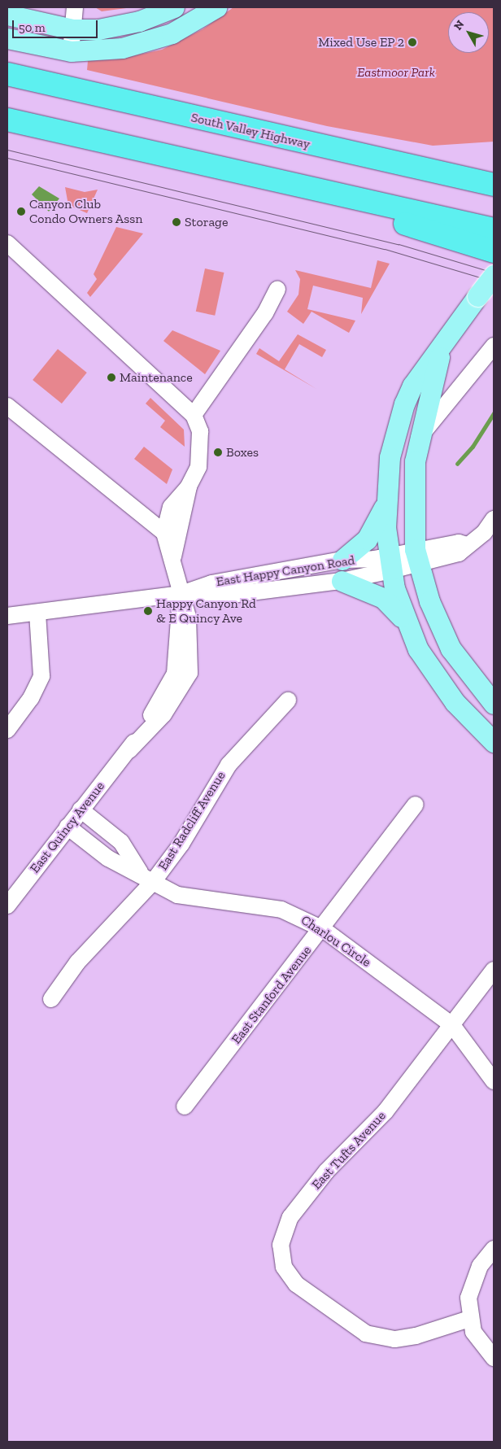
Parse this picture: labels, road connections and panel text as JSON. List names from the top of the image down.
{
  "streets": {
    "highway": ["South Valley Highway"],
    "street": [
      "East Happy Canyon Road",
      "East Radcliff Avenue",
      "East Quincy Avenue",
      "Charlou Circle",
      "East Stanford Avenue",
      "East Tufts Avenue"
    ]
  },
  "crossings": [
    ["East Happy Canyon Road", "East Quincy Avenue"],
    ["East Radcliff Avenue", "Charlou Circle"],
    ["East Quincy Avenue", "Charlou Circle"],
    ["Charlou Circle", "East Stanford Avenue"],
    ["Charlou Circle", "East Tufts Avenue"]
  ],
  "parks": ["Eastmoor Park"],
  "places": [
    "Mixed Use EP 2",
    "Canyon Club Condo Owners Assn",
    "Storage",
    "Maintenance",
    "Boxes",
    "Happy Canyon Rd & E Quincy Ave"
  ],
  "scale_bar": "50 m",
  "north": "top left"
}
